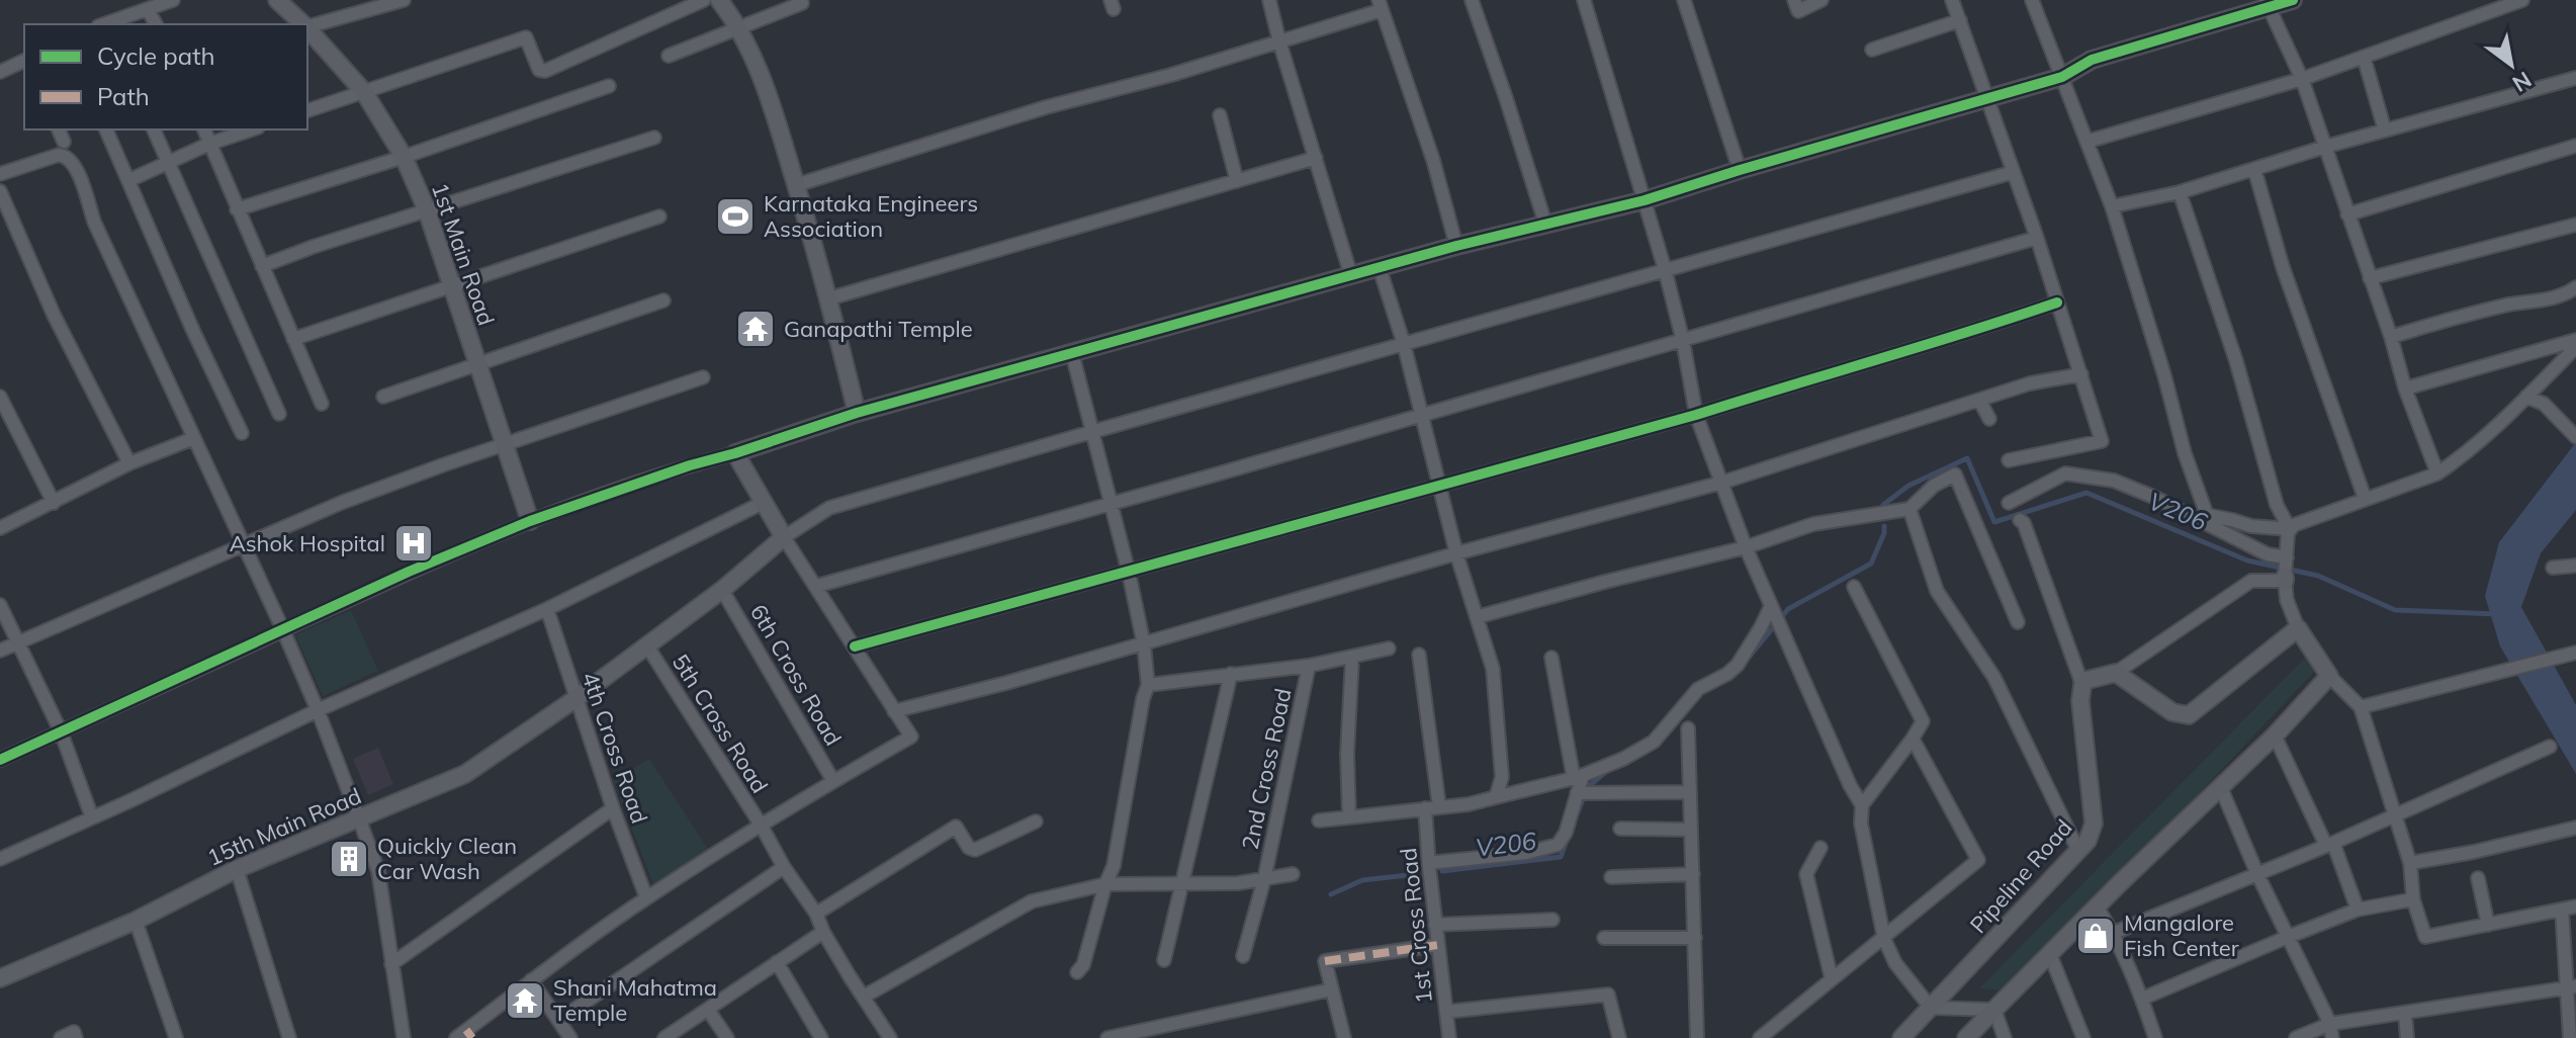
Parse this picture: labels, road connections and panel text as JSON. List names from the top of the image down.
{
  "streets": {
    "street": [
      "1st Main Road",
      "6th Cross Road",
      "5th Cross Road",
      "4th Cross Road",
      "2nd Cross Road",
      "15th Main Road",
      "Pipeline Road",
      "1st Cross Road"
    ]
  },
  "crossings": [
    ["6th Cross Road", "15th Main Road"],
    ["5th Cross Road", "15th Main Road"],
    ["4th Cross Road", "15th Main Road"]
  ],
  "water": ["V206"],
  "places": {
    "sports": ["Karnataka Engineers Association"],
    "temple": ["Ganapathi Temple", "Shani Mahatma Temple"],
    "hospital": ["Ashok Hospital"],
    "building": ["Quickly Clean Car Wash"],
    "shop": ["Mangalore Fish Center"]
  },
  "legend": ["Cycle path", "Path"],
  "north": "bottom right"
}
